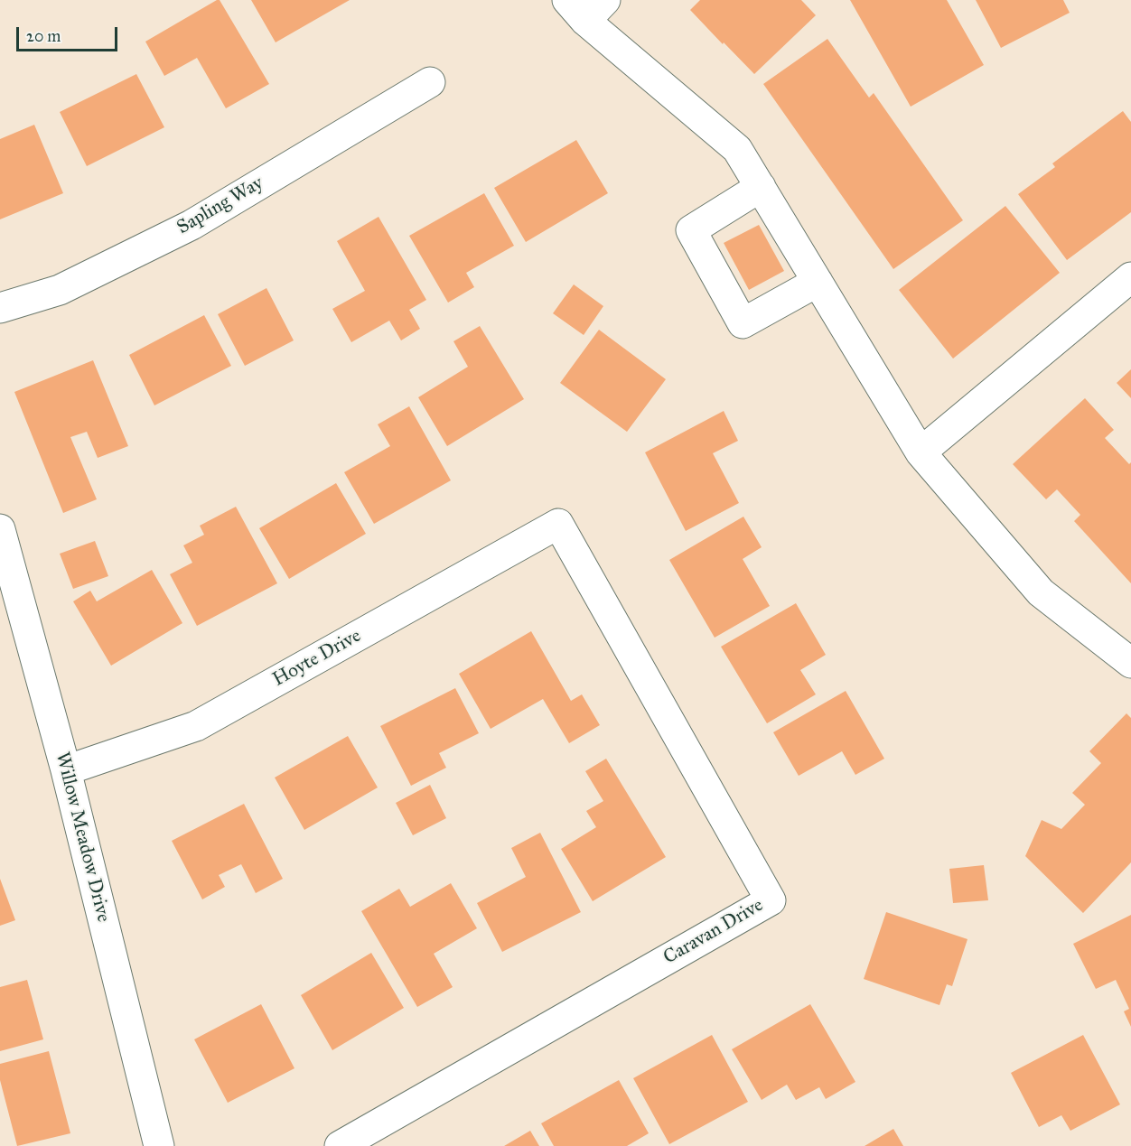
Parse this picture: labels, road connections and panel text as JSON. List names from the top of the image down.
{
  "streets": {
    "street": [
      "Sapling Way",
      "Hoyte Drive",
      "Willow Meadow Drive",
      "Caravan Drive"
    ]
  },
  "crossings": [
    ["Hoyte Drive", "Willow Meadow Drive"],
    ["Hoyte Drive", "Caravan Drive"]
  ],
  "scale_bar": "20 m"
}
